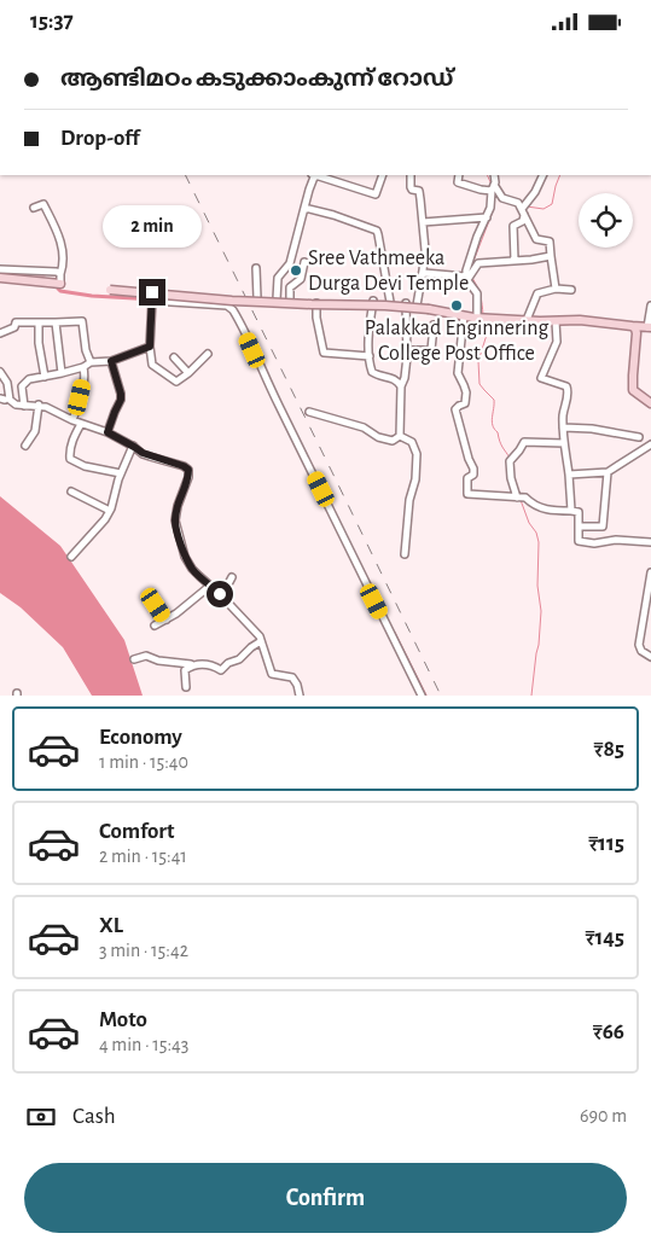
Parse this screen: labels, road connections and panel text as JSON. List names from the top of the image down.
{
  "places": ["Sree Vathmeeka Durga Devi Temple", "Palakkad Enginnering College Post Office"],
  "page": {
    "status": "15:37",
    "banner": ["ആണ്ടിമഠം കടുക്കാംകുന്ന് റോഡ്", "Drop-off"],
    "bubble": "2 min",
    "list": [
      {
        "name": "Economy",
        "note": "1 min · 15:40",
        "value": "₹85"
      },
      {
        "name": "Comfort",
        "note": "2 min · 15:41",
        "value": "₹115"
      },
      {
        "name": "XL",
        "note": "3 min · 15:42",
        "value": "₹145"
      },
      {
        "name": "Moto",
        "note": "4 min · 15:43",
        "value": "₹66"
      }
    ],
    "pay": ["Cash", "690 m"],
    "buttons": "Confirm"
  }
}
